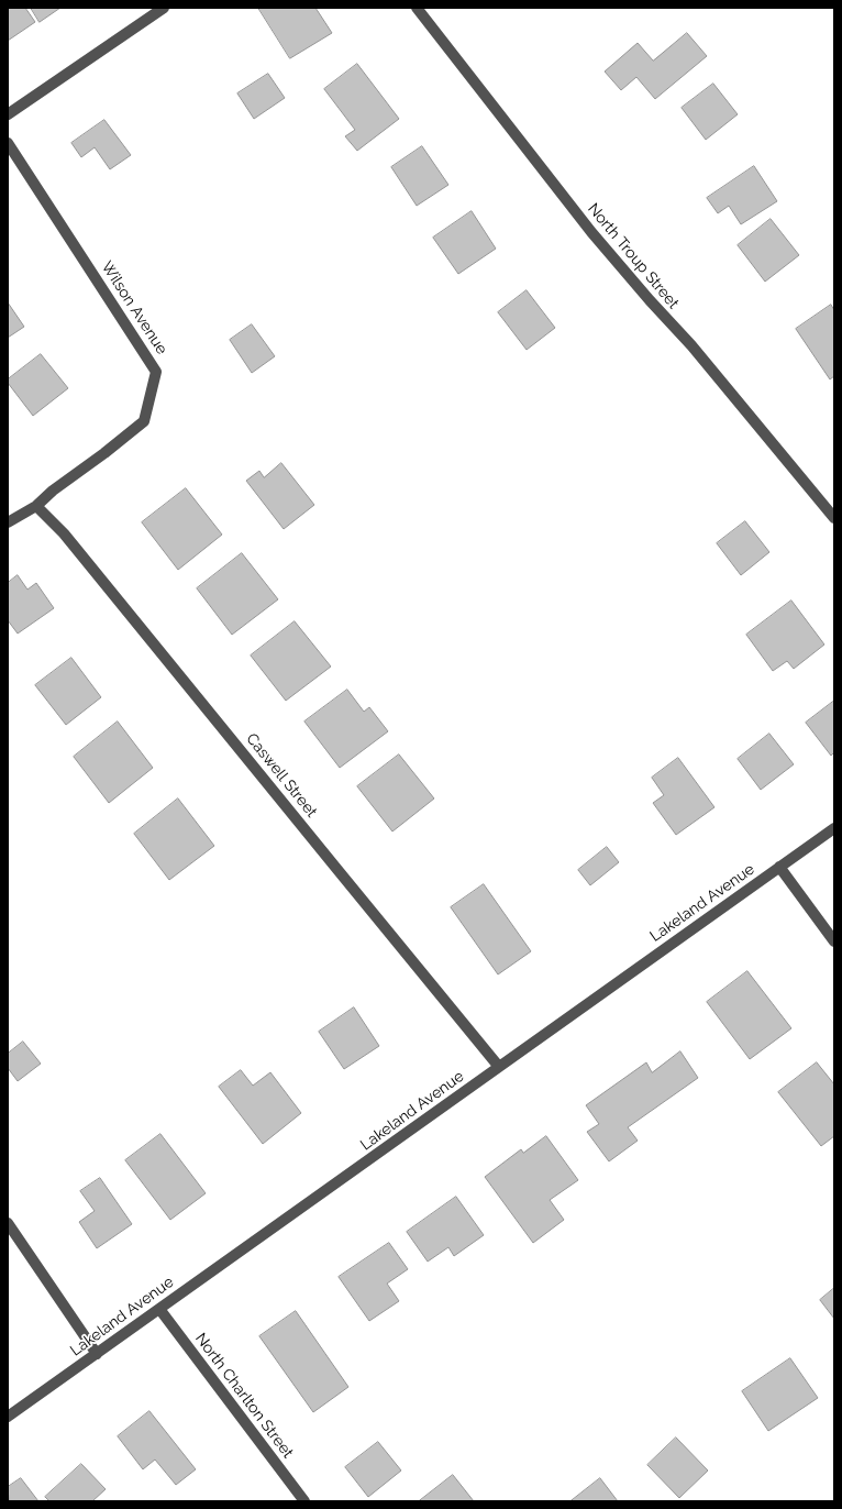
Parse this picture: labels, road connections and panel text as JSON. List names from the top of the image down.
{
  "streets": {
    "street": [
      "North Troup Street",
      "Wilson Avenue",
      "Caswell Street",
      "Lakeland Avenue",
      "North Charlton Street"
    ]
  },
  "crossings": [
    ["Wilson Avenue", "Caswell Street"],
    ["Caswell Street", "Lakeland Avenue"],
    ["Lakeland Avenue", "North Charlton Street"]
  ]
}
